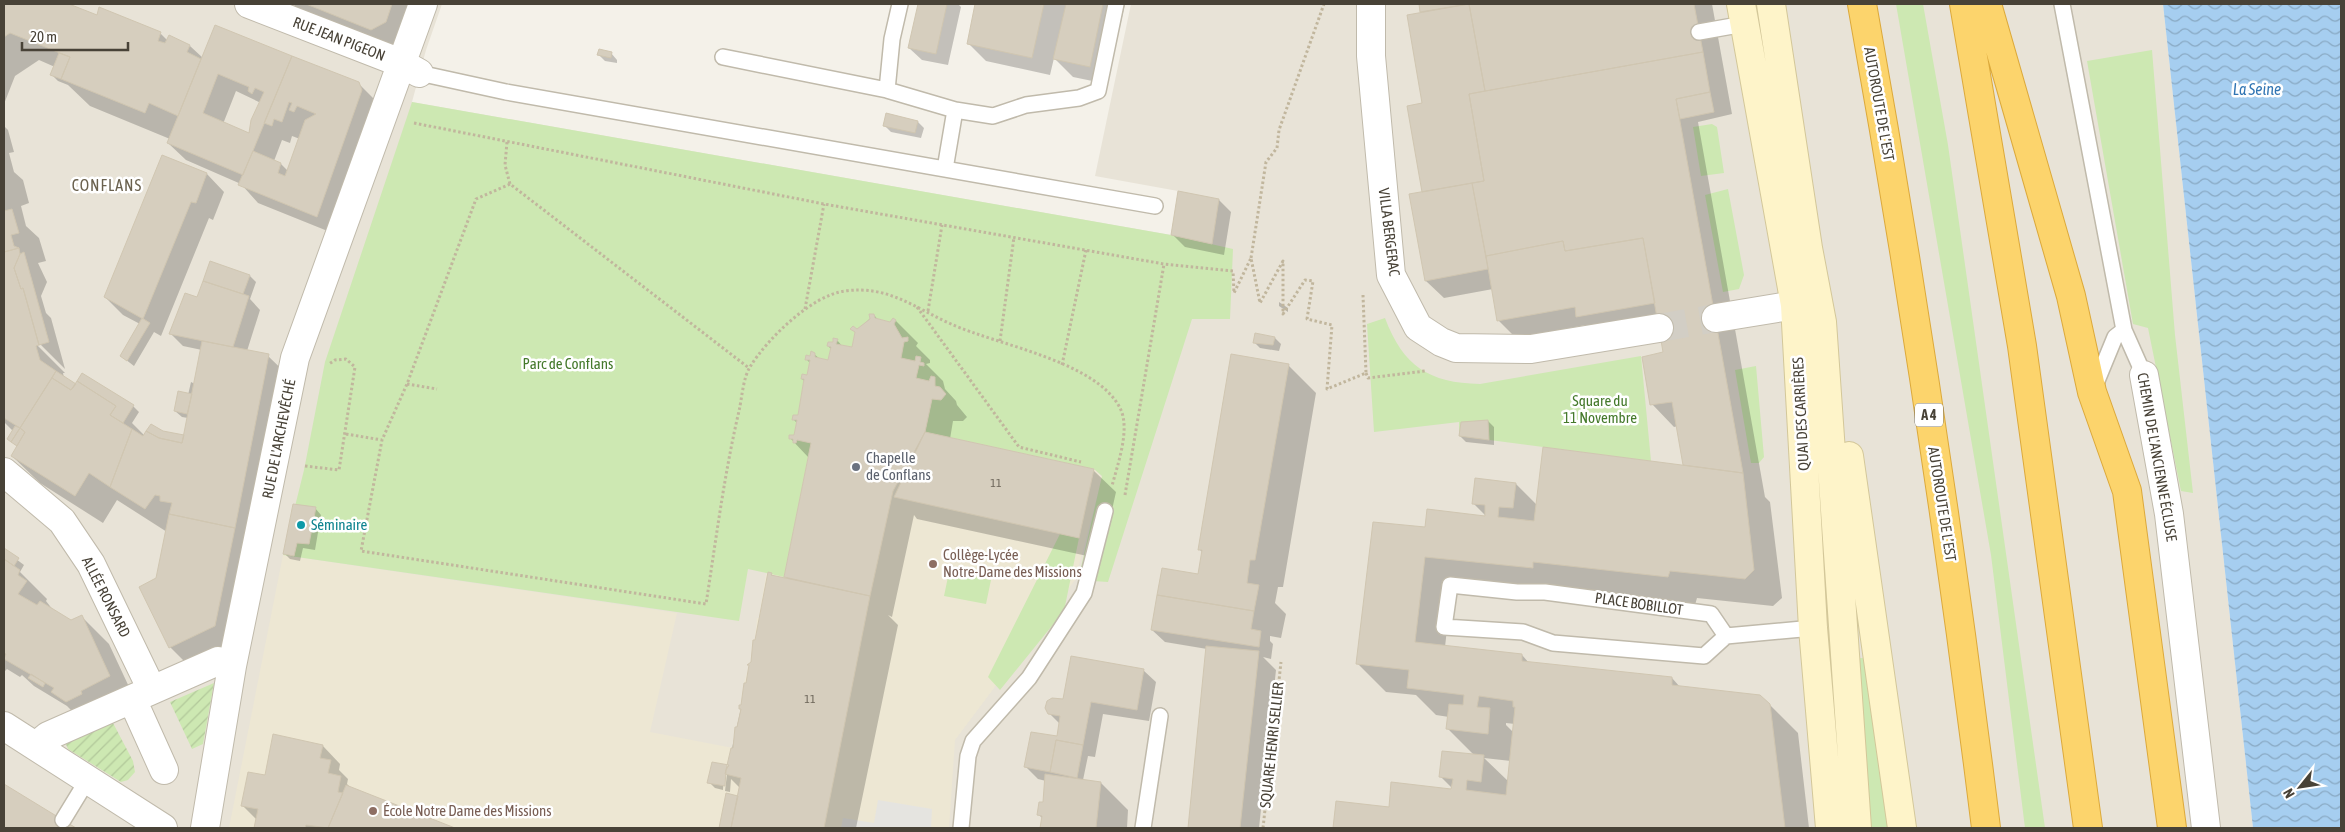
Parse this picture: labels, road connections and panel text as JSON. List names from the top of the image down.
{
  "streets": {
    "highway": ["AUTOROUTE DE L’EST", "A 4"],
    "main road": ["QUAI DES CARRIÈRES"],
    "street": [
      "RUE JEAN PIGEON",
      "VILLA BERGERAC",
      "RUE DE L'ARCHEVÊCHÉ",
      "CHEMIN DE L'ANCIENNE ÉCLUSE",
      "ALLÉE RONSARD"
    ],
    "lane": ["PLACE BOBILLOT"],
    "path": ["SQUARE HENRI SELLIER"]
  },
  "crossings": [
    ["RUE JEAN PIGEON", "RUE DE L'ARCHEVÊCHÉ"]
  ],
  "districts": ["CONFLANS"],
  "water": ["La Seine"],
  "parks": ["Parc de Conflans", "Square du 11 Novembre"],
  "places": [
    "Chapelle de Conflans",
    "Séminaire",
    "Collège-Lycée Notre-Dame des Missions",
    "École Notre Dame des Missions"
  ],
  "house_numbers": ["11", "11"],
  "scale_bar": "20 m",
  "north": "bottom left"
}
